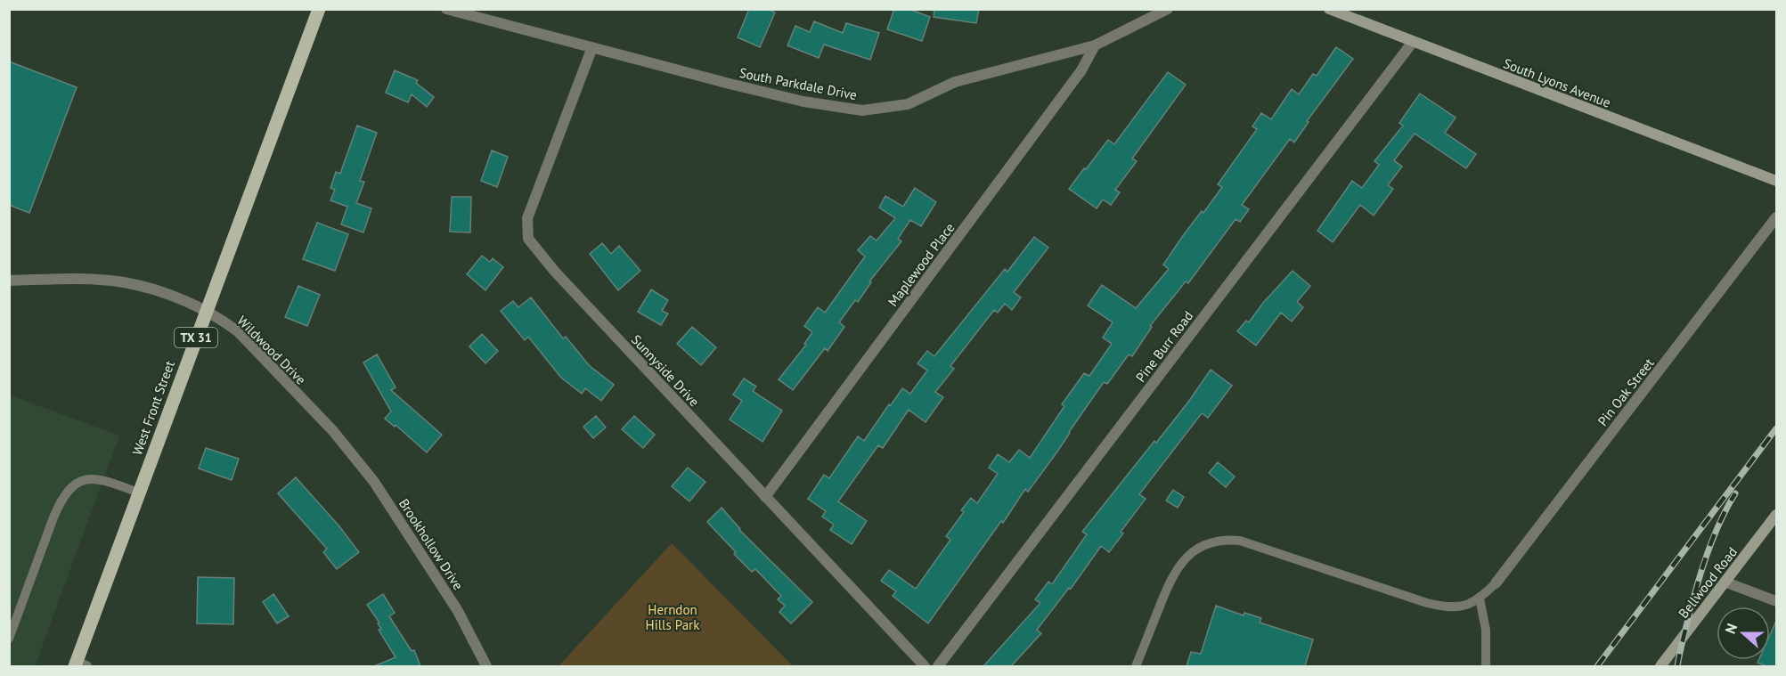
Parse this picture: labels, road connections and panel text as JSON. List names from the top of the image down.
{
  "streets": {
    "main road": ["TX 31", "West Front Street"],
    "street": [
      "South Lyons Avenue",
      "South Parkdale Drive",
      "Maplewood Place",
      "Pine Burr Road",
      "Wildwood Drive",
      "Sunnyside Drive",
      "Pin Oak Street",
      "Brookhollow Drive",
      "Bellwood Road"
    ]
  },
  "crossings": [
    ["South Lyons Avenue", "Pine Burr Road"],
    ["South Parkdale Drive", "Maplewood Place"],
    ["South Parkdale Drive", "Sunnyside Drive"],
    ["Maplewood Place", "Sunnyside Drive"],
    ["Wildwood Drive", "West Front Street"],
    ["Wildwood Drive", "Brookhollow Drive"]
  ],
  "parks": ["Herndon Hills Park"],
  "north": "left"
}
